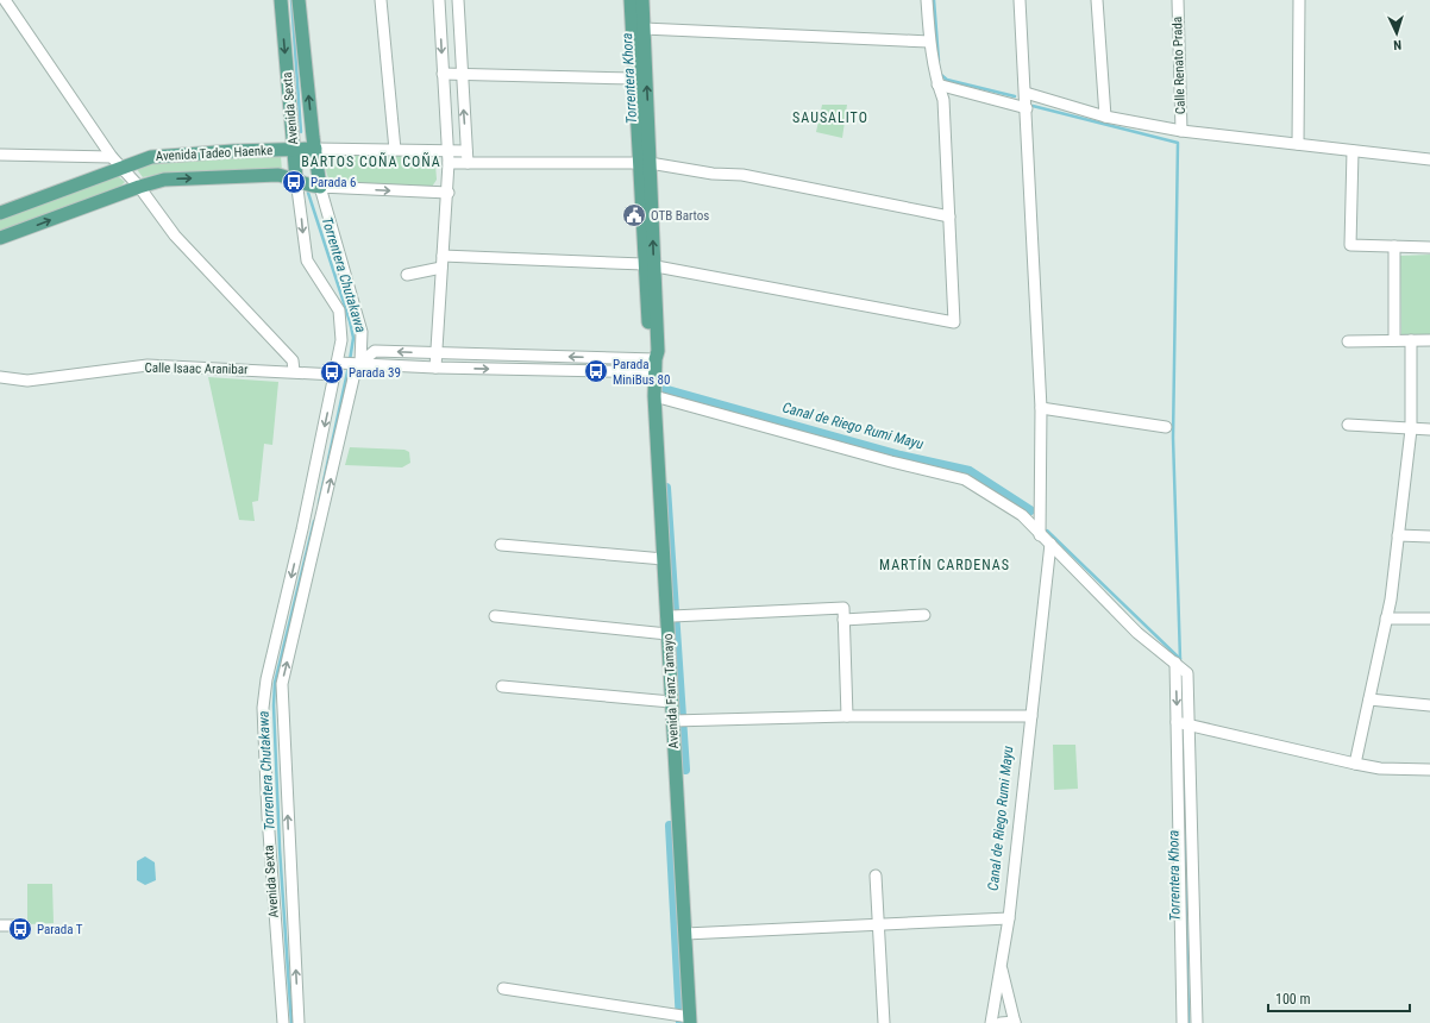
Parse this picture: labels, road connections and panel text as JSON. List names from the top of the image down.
{
  "streets": {
    "main road": ["Avenida Sexta", "Avenida Tadeo Haenke", "Avenida Franz Tamayo"],
    "street": ["Calle Renato Prada", "Calle Isaac Aranibar"]
  },
  "crossings": [
    ["Avenida Sexta", "Avenida Tadeo Haenke"],
    ["Avenida Sexta", "Calle Isaac Aranibar"]
  ],
  "districts": ["SAUSALITO", "BARTOS COÑA COÑA", "MARTÍN CARDENAS"],
  "water": ["Torrentera Khora", "Torrentera Chutakawa", "Canal de Riego Rumi Mayu"],
  "places": {
    "bus stop": [
      "Parada 6",
      "Parada MiniBus 80",
      "Parada 39",
      "Parada T"
    ],
    "public building": ["OTB Bartos"]
  },
  "scale_bar": "100 m",
  "north": "bottom"
}
